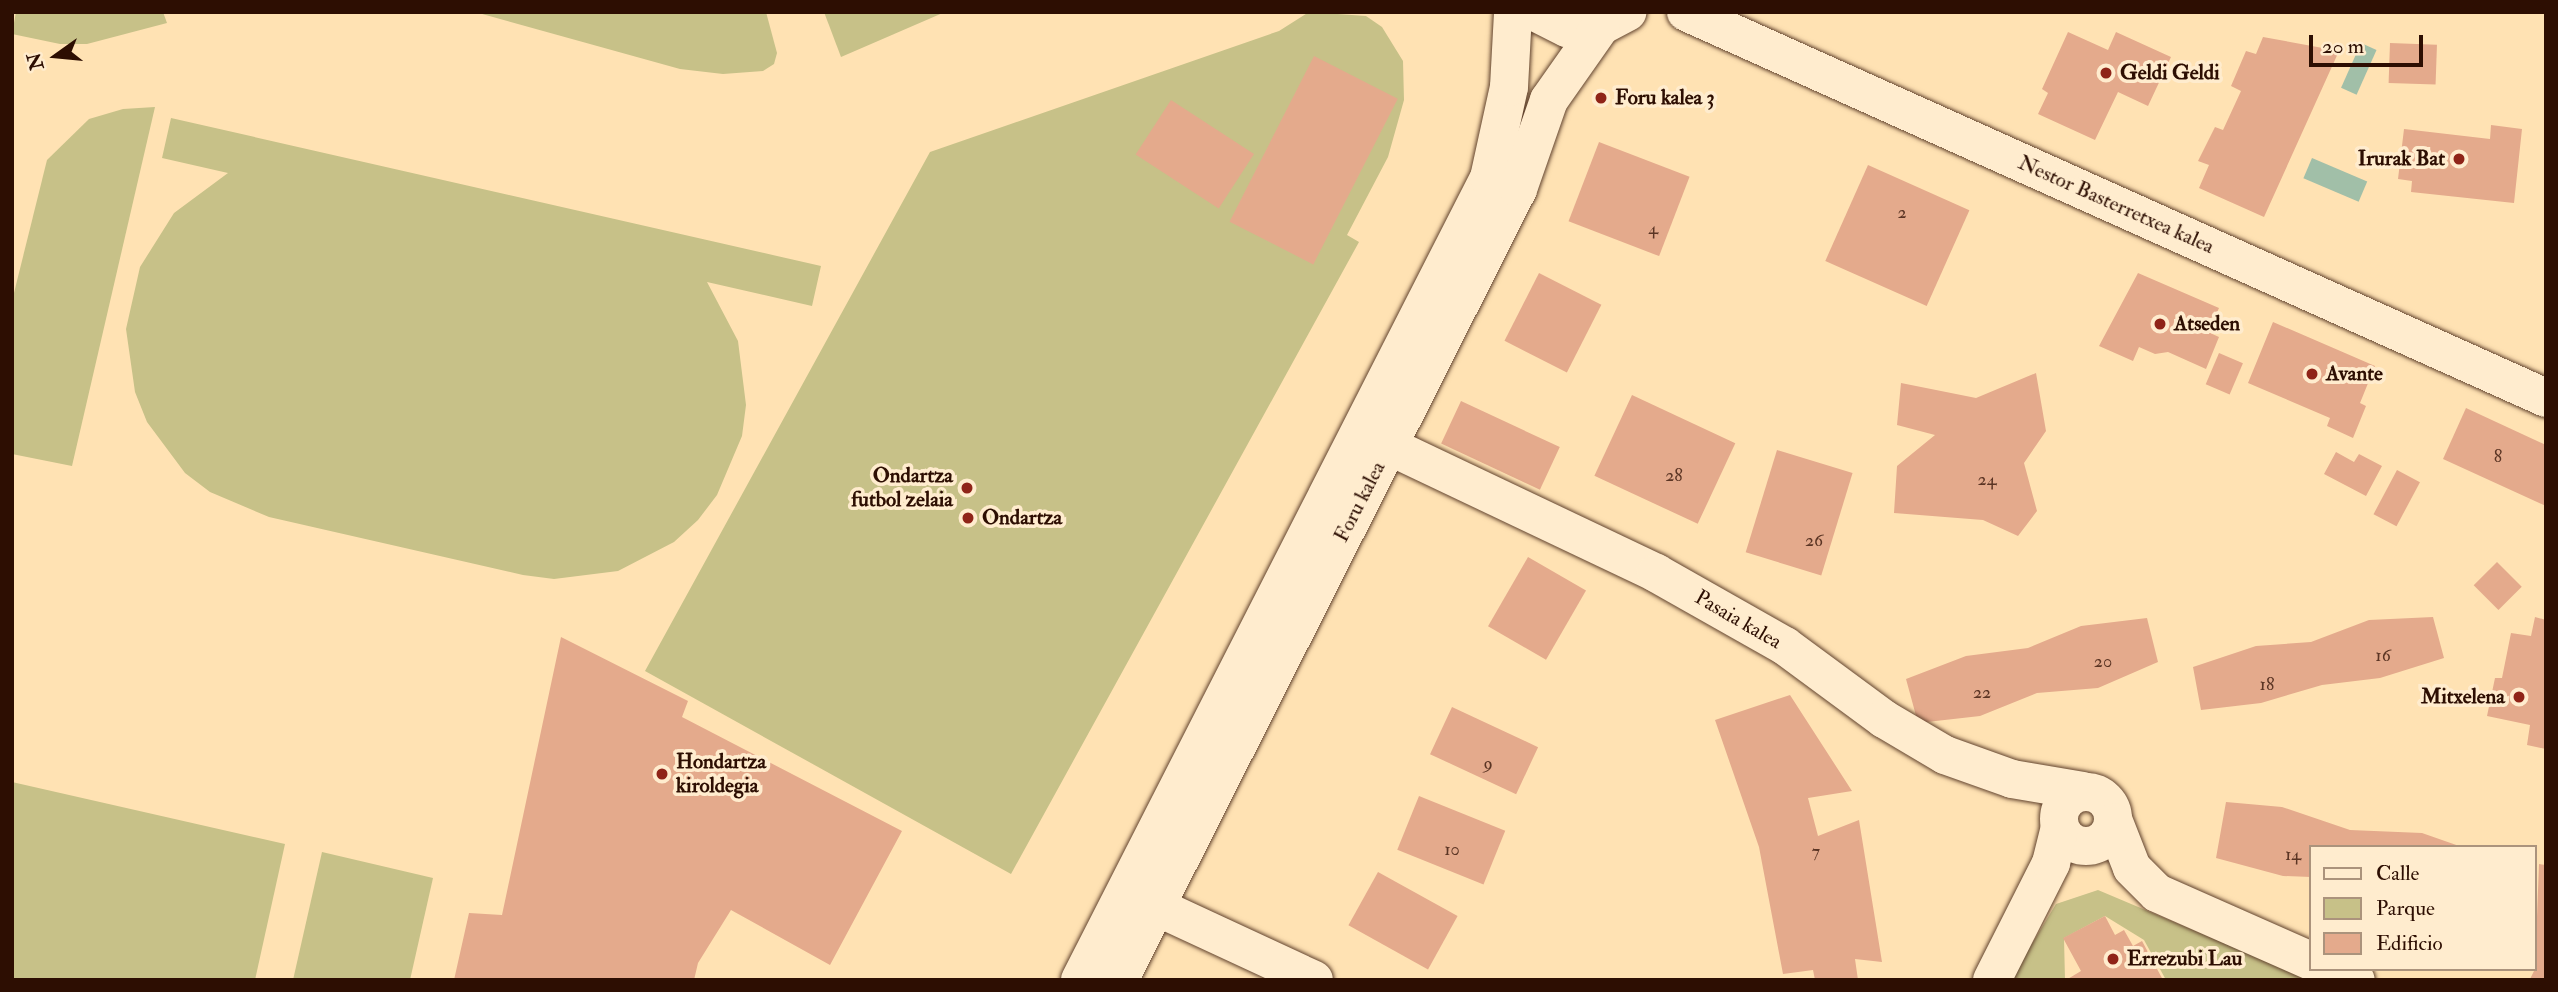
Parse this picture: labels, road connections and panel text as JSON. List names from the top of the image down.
{
  "streets": {
    "street": ["Nestor Basterretxea kalea", "Foru kalea", "Pasaia kalea"]
  },
  "crossings": [
    ["Foru kalea", "Pasaia kalea"]
  ],
  "places": [
    "Geldi Geldi",
    "Foru kalea 3",
    "Irurak Bat",
    "Atseden",
    "Avante",
    "Ondartza futbol zelaia",
    "Ondartza",
    "Mitxelena",
    "Hondartza kiroldegia",
    "Errezubi Lau"
  ],
  "house_numbers": [
    "2",
    "4",
    "8",
    "28",
    "24",
    "26",
    "16",
    "20",
    "18",
    "22",
    "9",
    "10",
    "7",
    "14"
  ],
  "legend": ["Calle", "Parque", "Edificio"],
  "scale_bar": "20 m",
  "north": "left"
}
